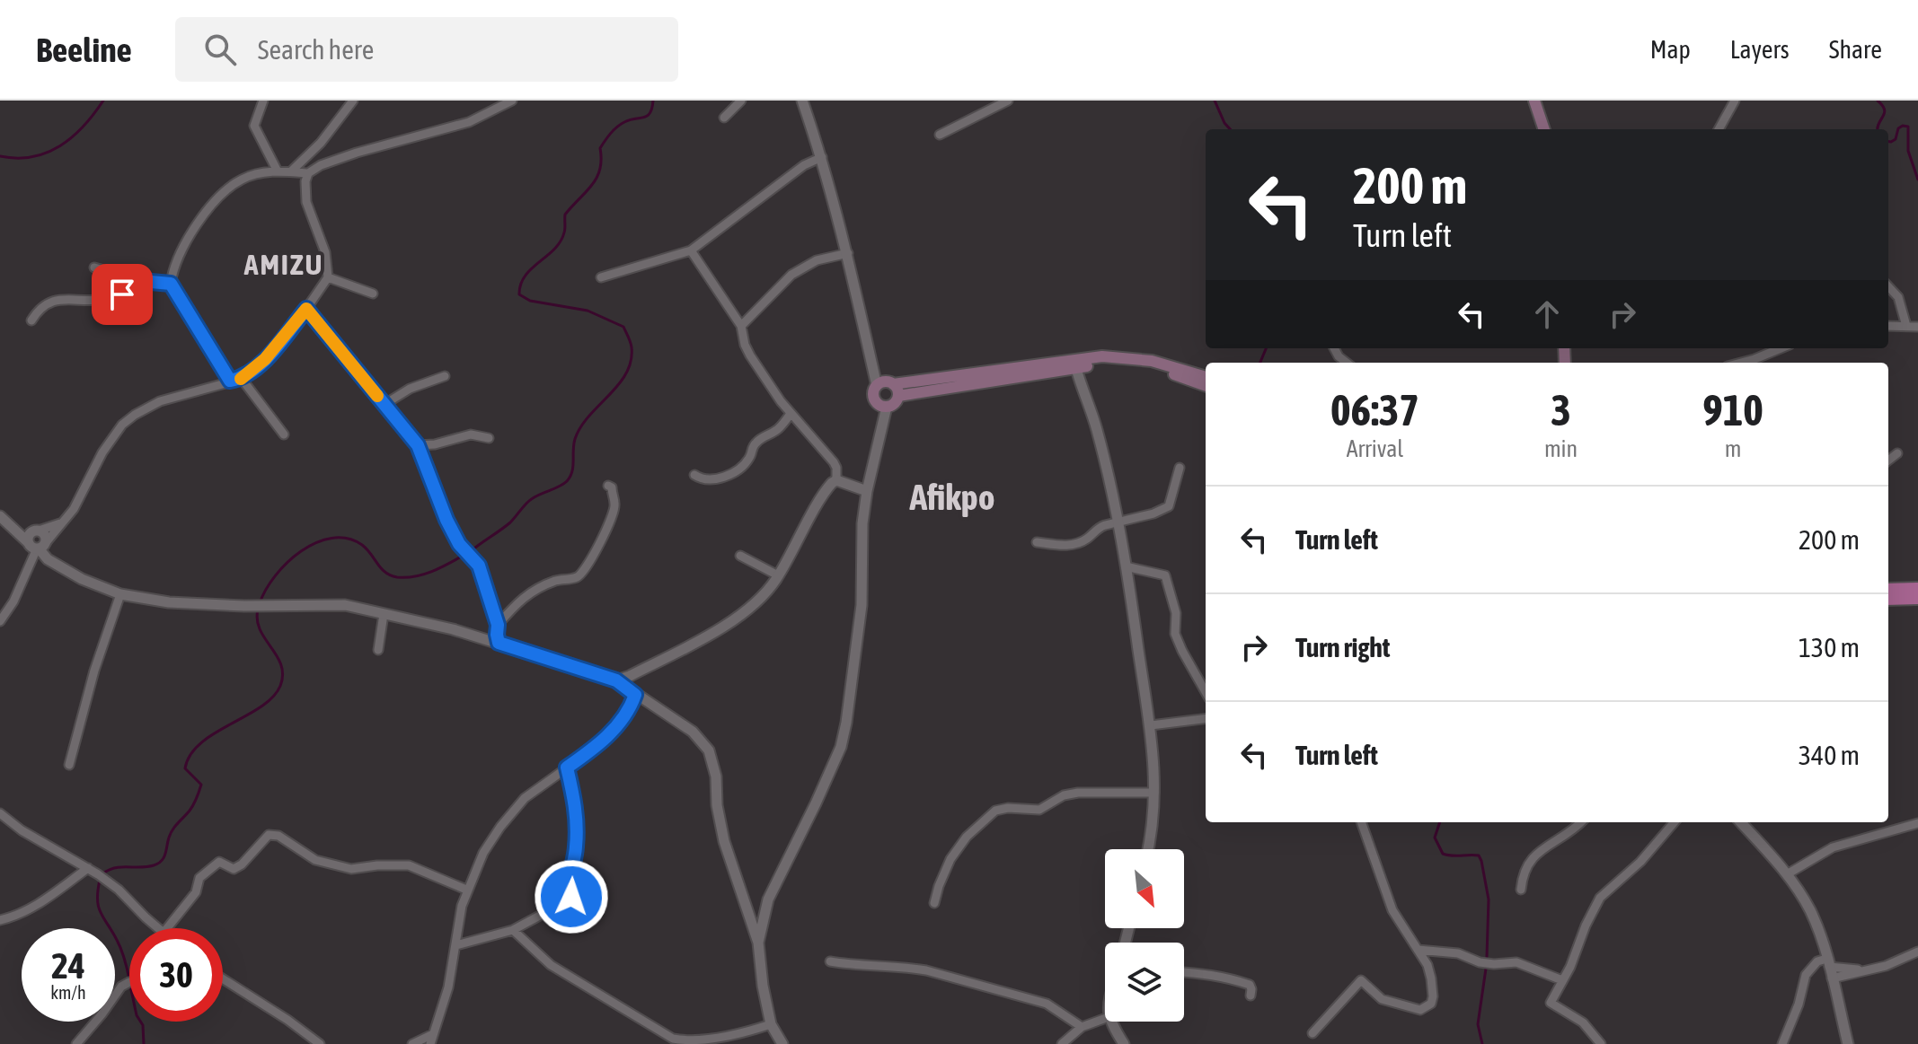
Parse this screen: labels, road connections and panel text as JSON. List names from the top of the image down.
{
  "districts": ["AMIZU", "Afikpo"],
  "north": "bottom right",
  "page": {
    "header": "Beeline",
    "search": "Search here",
    "nav": ["Map", "Layers", "Share"],
    "turn": ["200 m", "Turn left"],
    "eta": [
      "06:37",
      "Arrival",
      "3",
      "min",
      "910",
      "m"
    ],
    "list": [
      {
        "name": "Turn left",
        "value": "200 m"
      },
      {
        "name": "Turn right",
        "value": "130 m"
      },
      {
        "name": "Turn left",
        "value": "340 m"
      }
    ],
    "speed": "24 km/h",
    "limit": "30"
  }
}
